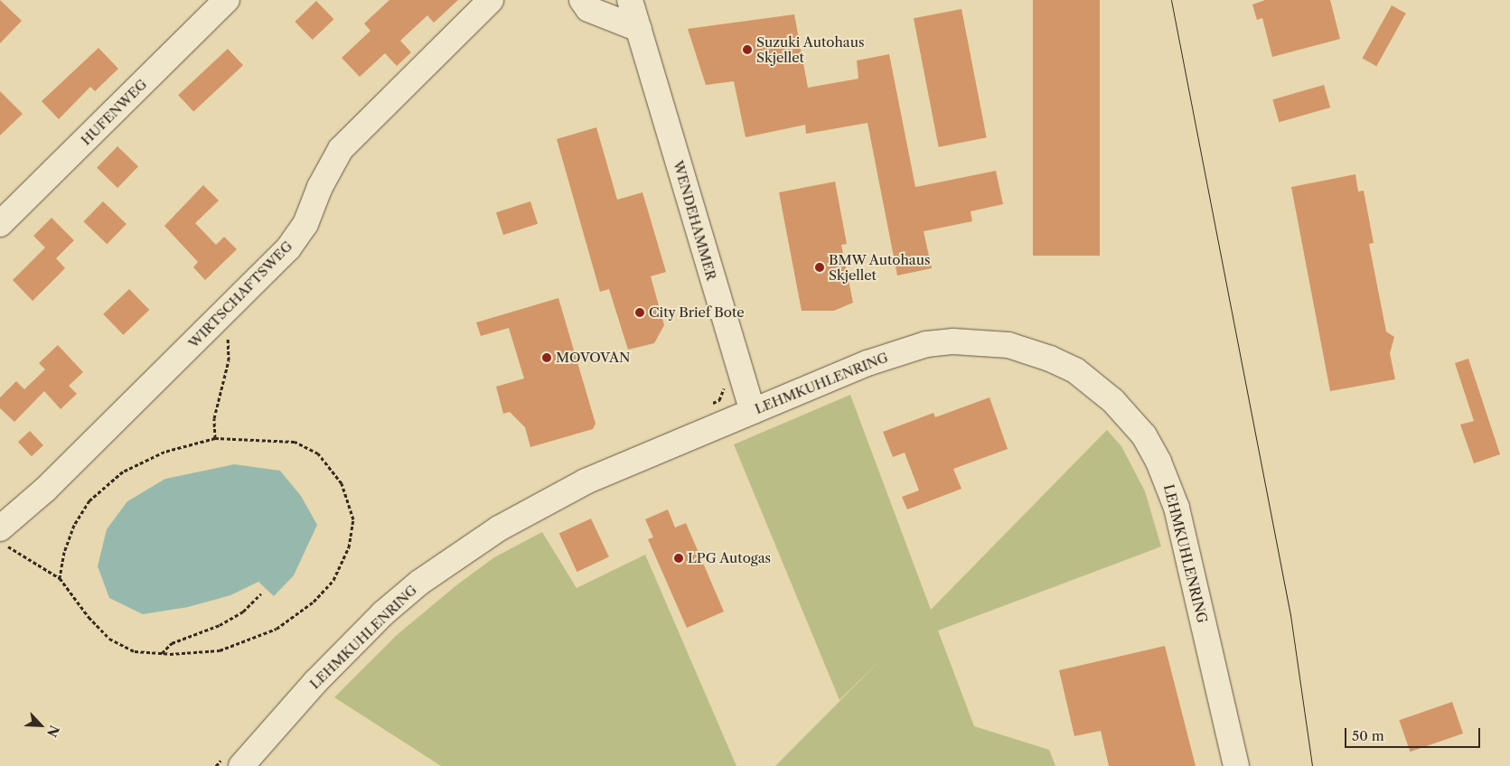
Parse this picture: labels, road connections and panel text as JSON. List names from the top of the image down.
{
  "streets": {
    "street": [
      "HUFENWEG",
      "WENDEHAMMER",
      "WIRTSCHAFTSWEG",
      "LEHMKUHLENRING"
    ]
  },
  "crossings": [
    ["WENDEHAMMER", "LEHMKUHLENRING"]
  ],
  "places": [
    "Suzuki Autohaus Skjellet",
    "BMW Autohaus Skjellet",
    "City Brief Bote",
    "MOVOVAN",
    "LPG Autogas"
  ],
  "scale_bar": "50 m",
  "north": "bottom right"
}
